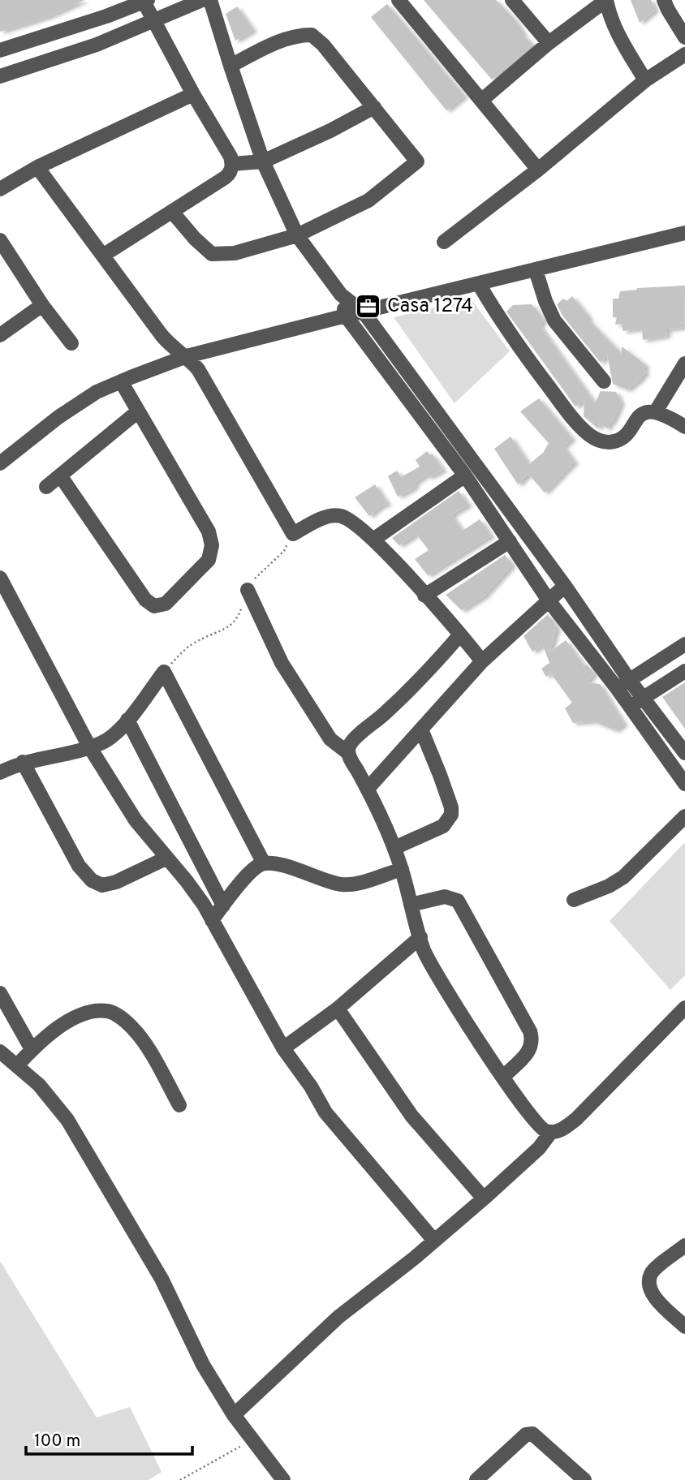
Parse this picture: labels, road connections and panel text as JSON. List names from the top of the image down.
{
  "places": {
    "office": ["Casa 1274"]
  },
  "scale_bar": "100 m"
}
